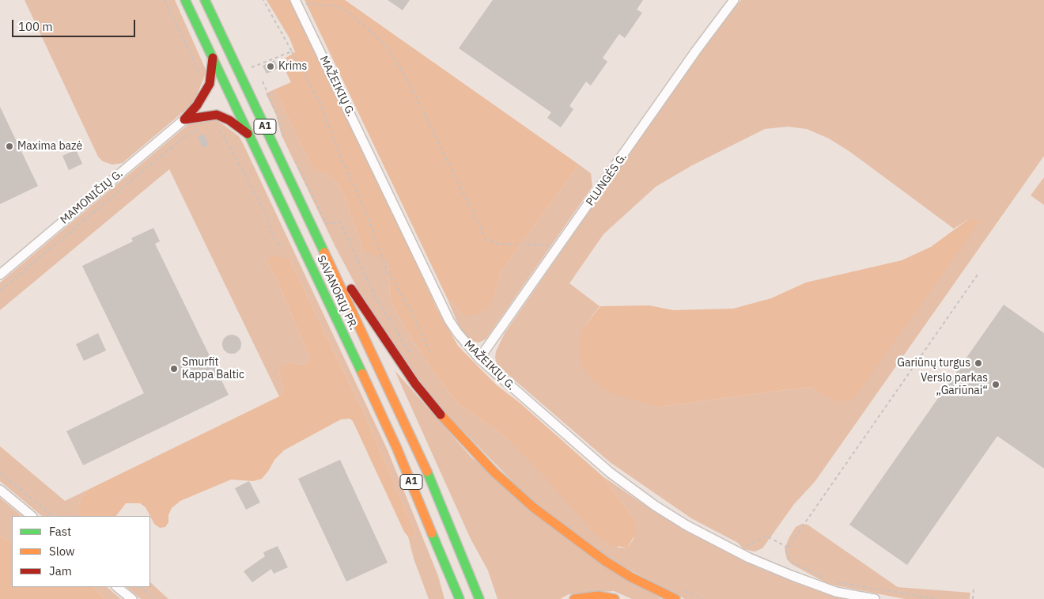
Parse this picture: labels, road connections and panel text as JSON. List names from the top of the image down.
{
  "streets": {
    "highway": ["A1", "SAVANORIŲ PR."],
    "street": ["MAŽEIKIŲ G.", "PLUNGĖS G.", "MAMONIČIŲ G."]
  },
  "crossings": [
    ["MAŽEIKIŲ G.", "PLUNGĖS G."]
  ],
  "places": [
    "Krims",
    "Maxima bazė",
    "Gariūnų turgus",
    "Smurfit Kappa Baltic",
    "Verslo parkas „Gariūnai“"
  ],
  "legend": ["Fast", "Slow", "Jam"],
  "scale_bar": "100 m"
}
